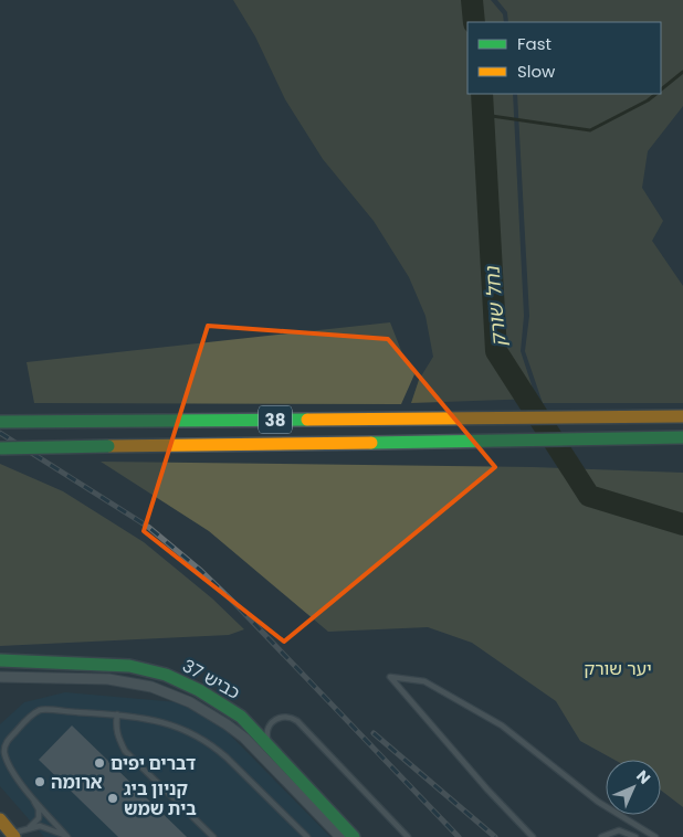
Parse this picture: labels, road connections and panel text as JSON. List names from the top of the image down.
{
  "streets": {
    "main road": ["38", "כביש 37"]
  },
  "water": ["נחל שורק"],
  "parks": ["יער שורק"],
  "places": ["דברים יפים", "ארומה", "קניון ביג בית שמש"],
  "legend": ["Fast", "Slow"],
  "north": "top right"
}
